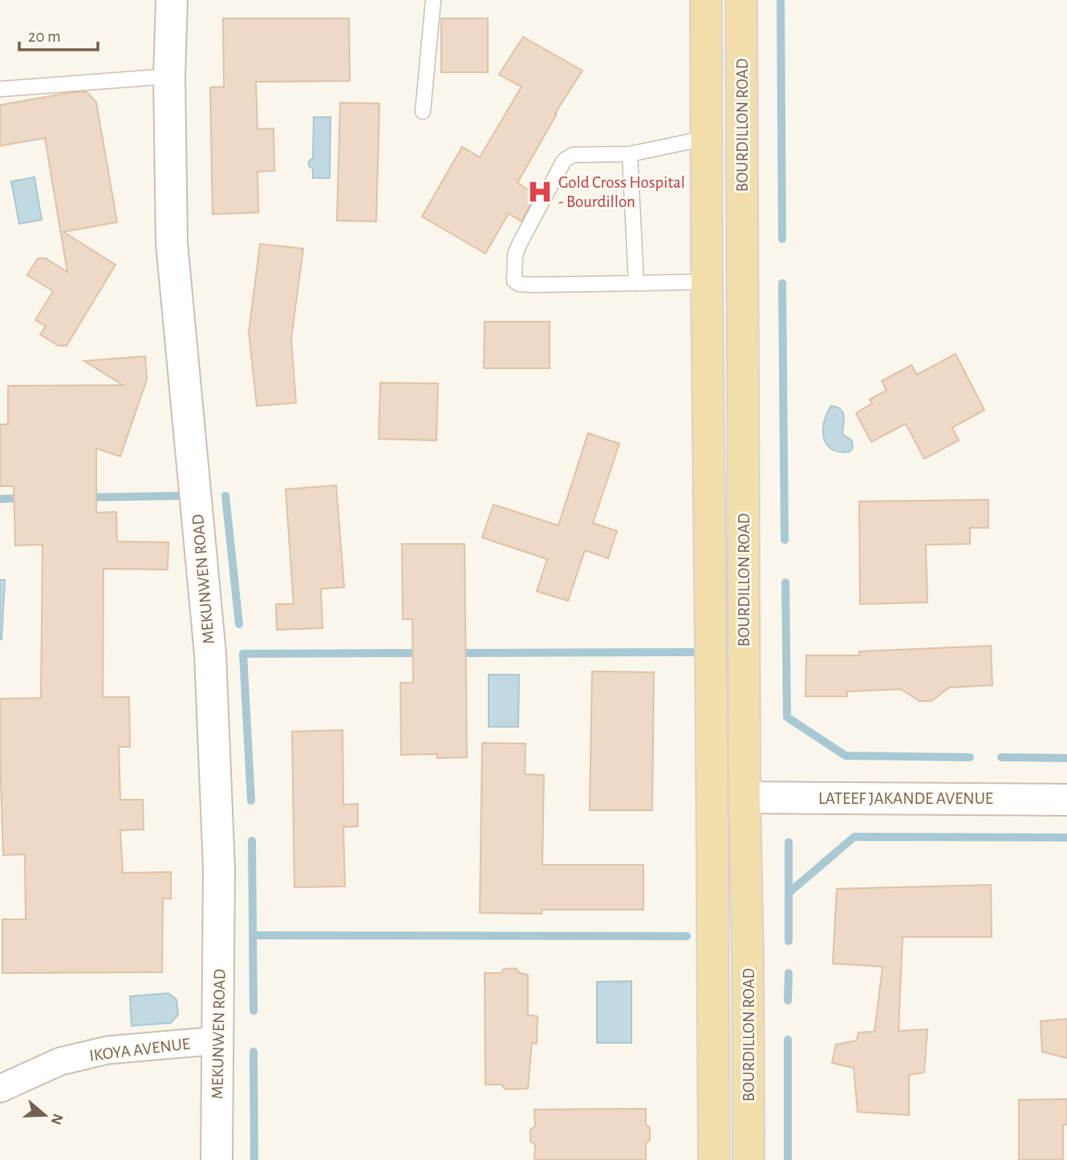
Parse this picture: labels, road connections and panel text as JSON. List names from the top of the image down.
{
  "streets": {
    "main road": ["BOURDILLON ROAD"],
    "street": ["MEKUNWEN ROAD", "LATEEF JAKANDE AVENUE", "IKOYA AVENUE"]
  },
  "crossings": [
    ["BOURDILLON ROAD", "LATEEF JAKANDE AVENUE"],
    ["MEKUNWEN ROAD", "IKOYA AVENUE"]
  ],
  "places": {
    "hospital": ["Gold Cross Hospital - Bourdillon"]
  },
  "scale_bar": "20 m",
  "north": "right"
}
